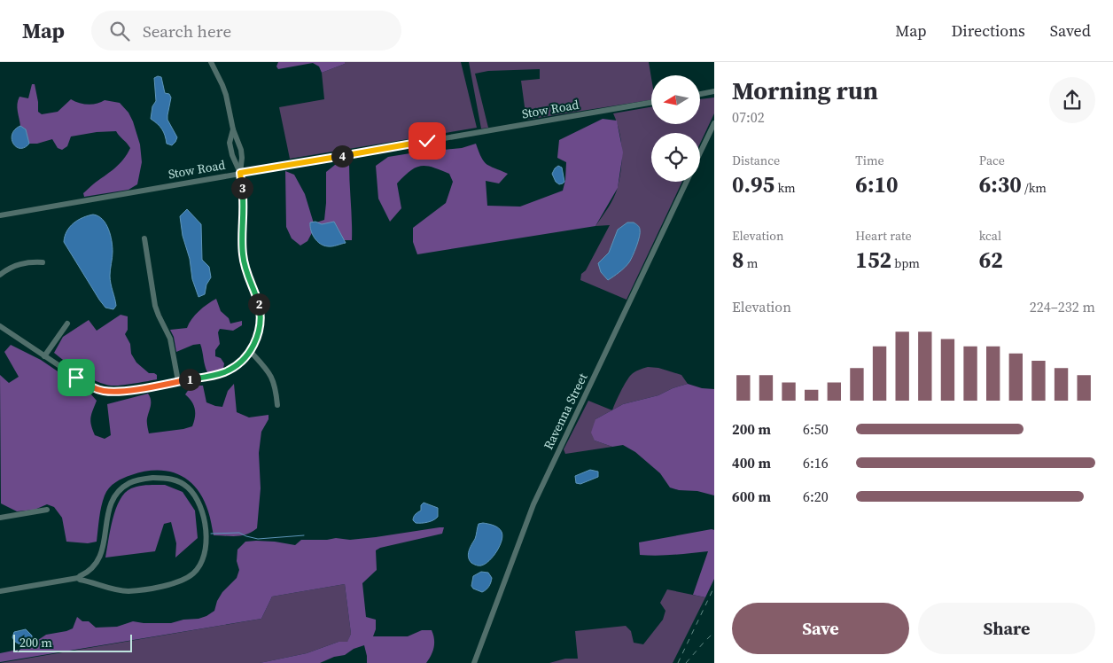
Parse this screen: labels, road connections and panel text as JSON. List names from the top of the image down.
{
  "streets": {
    "street": ["Stow Road", "Ravenna Street"]
  },
  "scale_bar": "200 m",
  "north": "left",
  "page": {
    "header": "Map",
    "search": "Search here",
    "nav": ["Map", "Directions", "Saved"],
    "heading": ["Morning run", "07:02"],
    "stats": [
      ["Distance", "0.95 km"],
      ["Time", "6:10"],
      ["Pace", "6:30 /km"],
      ["Elevation", "8 m"],
      ["Heart rate", "152 bpm"],
      ["kcal", "62"]
    ],
    "pins": [
      "4",
      "3",
      "2",
      "1"
    ],
    "chart": ["Elevation", "224–232 m"],
    "list": [
      {
        "name": "200 m",
        "note": "6:50"
      },
      {
        "name": "400 m",
        "note": "6:16"
      },
      {
        "name": "600 m",
        "note": "6:20"
      }
    ],
    "buttons": ["Save", "Share"],
    "scale": "200 m"
  }
}
